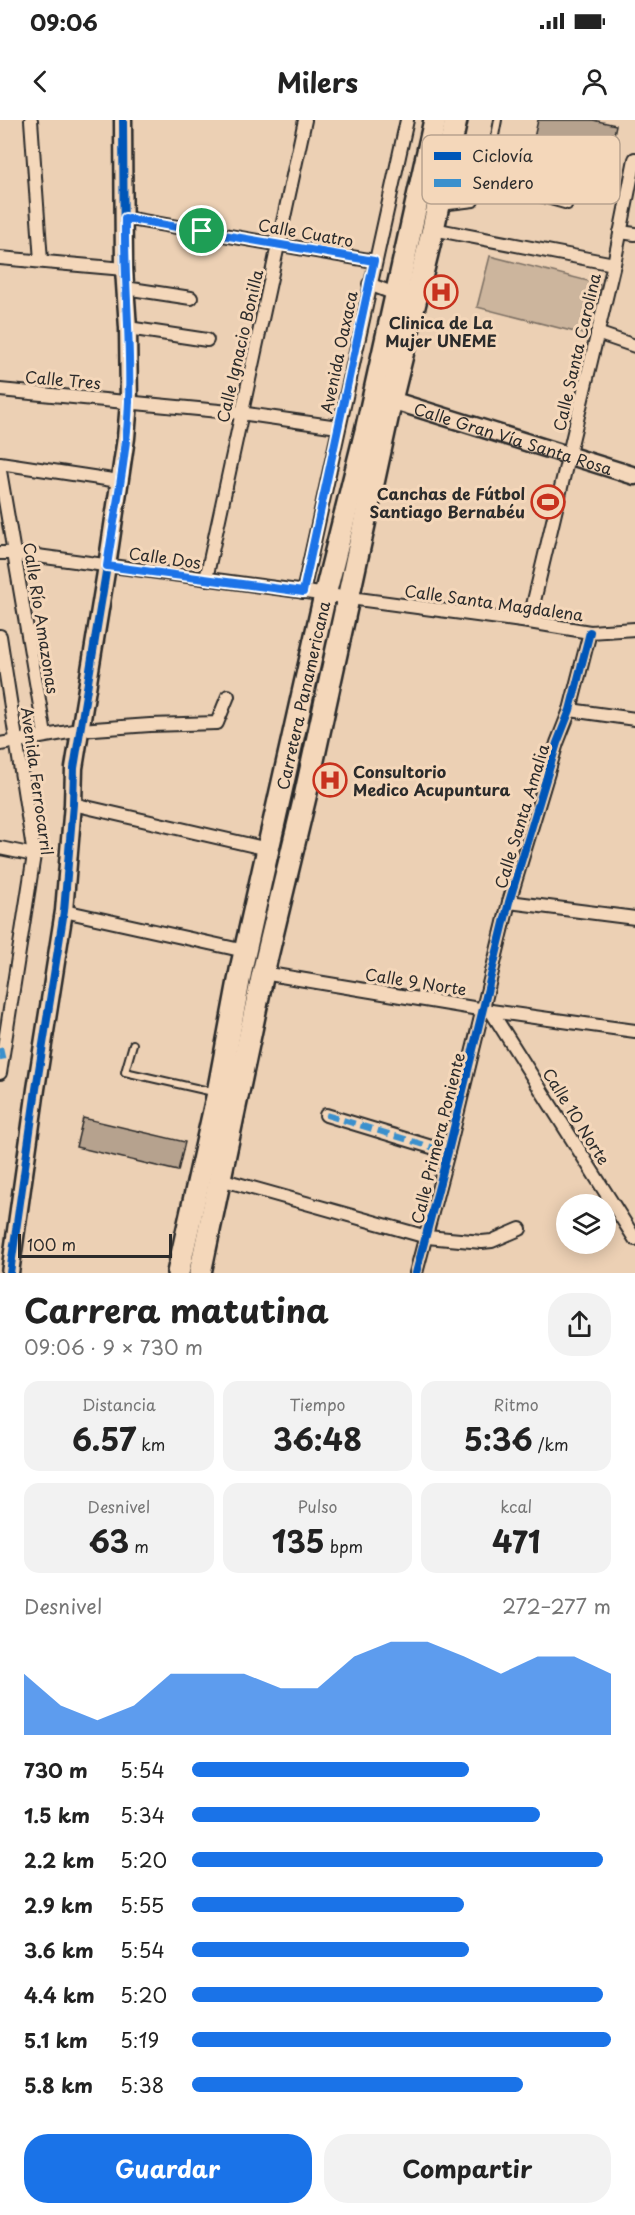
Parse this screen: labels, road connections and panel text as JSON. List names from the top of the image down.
{
  "streets": {
    "highway": ["Carretera Panamericana"],
    "street": [
      "Calle Cuatro",
      "Calle Ignacio Bonilla",
      "Avenida Oaxaca",
      "Calle Santa Carolina",
      "Calle Tres",
      "Calle Gran Vía Santa Rosa",
      "Calle Dos",
      "Calle Santa Magdalena",
      "Calle Río Amazonas",
      "Avenida Ferrocarril",
      "Calle Santa Amalia",
      "Calle 9 Norte",
      "Calle 10 Norte",
      "Calle Primera Poniente"
    ]
  },
  "crossings": [
    ["Calle Cuatro", "Calle Ignacio Bonilla"],
    ["Calle Cuatro", "Avenida Oaxaca"],
    ["Calle Ignacio Bonilla", "Calle Tres"],
    ["Calle Ignacio Bonilla", "Calle Dos"],
    ["Avenida Oaxaca", "Calle Tres"],
    ["Avenida Oaxaca", "Calle Dos"],
    ["Calle Santa Carolina", "Calle Gran Vía Santa Rosa"],
    ["Calle Santa Carolina", "Calle Santa Magdalena"],
    ["Calle Gran Vía Santa Rosa", "Carretera Panamericana"],
    ["Calle Dos", "Calle Santa Magdalena"],
    ["Calle Dos", "Calle Río Amazonas"],
    ["Calle Dos", "Carretera Panamericana"],
    ["Calle Santa Magdalena", "Carretera Panamericana"],
    ["Calle Santa Magdalena", "Calle Santa Amalia"],
    ["Carretera Panamericana", "Calle 9 Norte"],
    ["Calle Santa Amalia", "Calle 9 Norte"],
    ["Calle Santa Amalia", "Calle 10 Norte"],
    ["Calle Santa Amalia", "Calle Primera Poniente"],
    ["Calle 9 Norte", "Calle 10 Norte"],
    ["Calle 9 Norte", "Calle Primera Poniente"],
    ["Calle 10 Norte", "Calle Primera Poniente"]
  ],
  "places": {
    "hospital": ["Clinica de La Mujer UNEME", "Consultorio Medico Acupuntura"],
    "sports": ["Canchas de Fútbol Santiago Bernabéu"]
  },
  "legend": ["Ciclovía", "Sendero"],
  "scale_bar": "100 m",
  "page": {
    "status": "09:06",
    "header": "Milers",
    "scale": "100 m",
    "heading": ["Carrera matutina", "09:06 · 9 × 730 m"],
    "stats": [
      ["Distancia", "6.57 km"],
      ["Tiempo", "36:48"],
      ["Ritmo", "5:36 /km"],
      ["Desnivel", "63 m"],
      ["Pulso", "135 bpm"],
      ["kcal", "471"]
    ],
    "chart": ["Desnivel", "272–277 m"],
    "list": [
      {
        "name": "730 m",
        "note": "5:54"
      },
      {
        "name": "1.5 km",
        "note": "5:34"
      },
      {
        "name": "2.2 km",
        "note": "5:20"
      },
      {
        "name": "2.9 km",
        "note": "5:55"
      },
      {
        "name": "3.6 km",
        "note": "5:54"
      },
      {
        "name": "4.4 km",
        "note": "5:20"
      },
      {
        "name": "5.1 km",
        "note": "5:19"
      },
      {
        "name": "5.8 km",
        "note": "5:38"
      }
    ],
    "buttons": ["Guardar", "Compartir"]
  }
}
